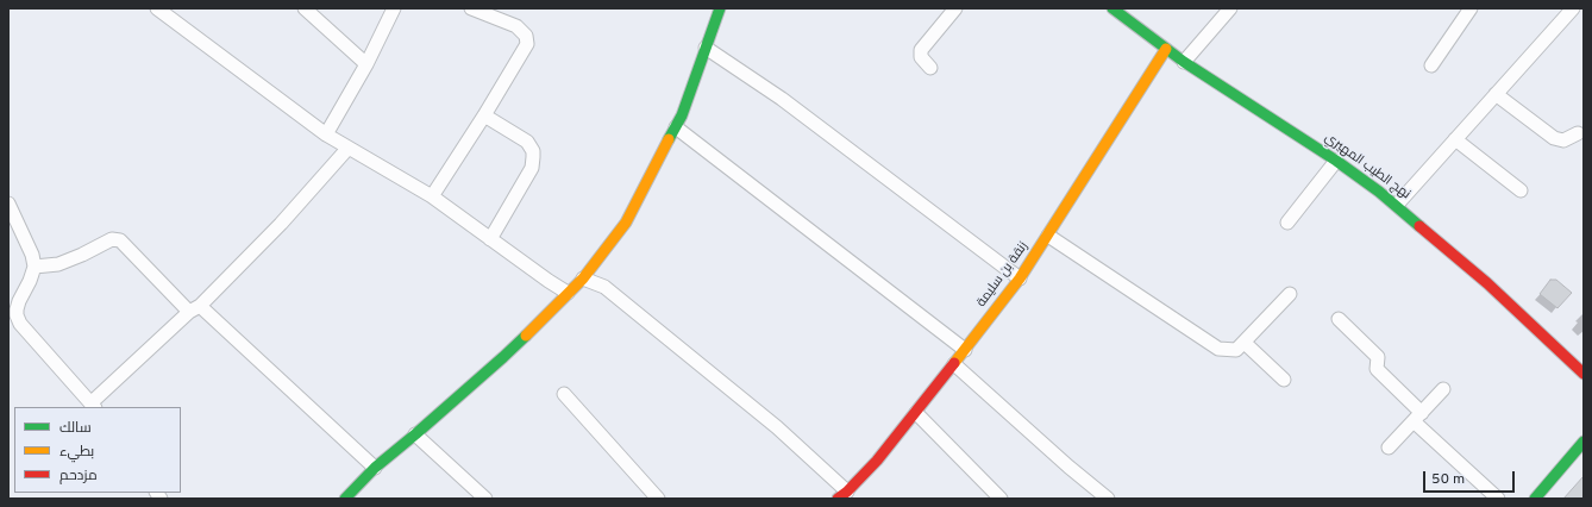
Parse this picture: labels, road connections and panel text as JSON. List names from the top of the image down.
{
  "streets": {
    "street": ["نهج الطيب المهيري", "زنقة بن سليمة"]
  },
  "crossings": [
    ["نهج الطيب المهيري", "زنقة بن سليمة"]
  ],
  "legend": ["سالك", "بطيء", "مزدحم"],
  "scale_bar": "50 m"
}
